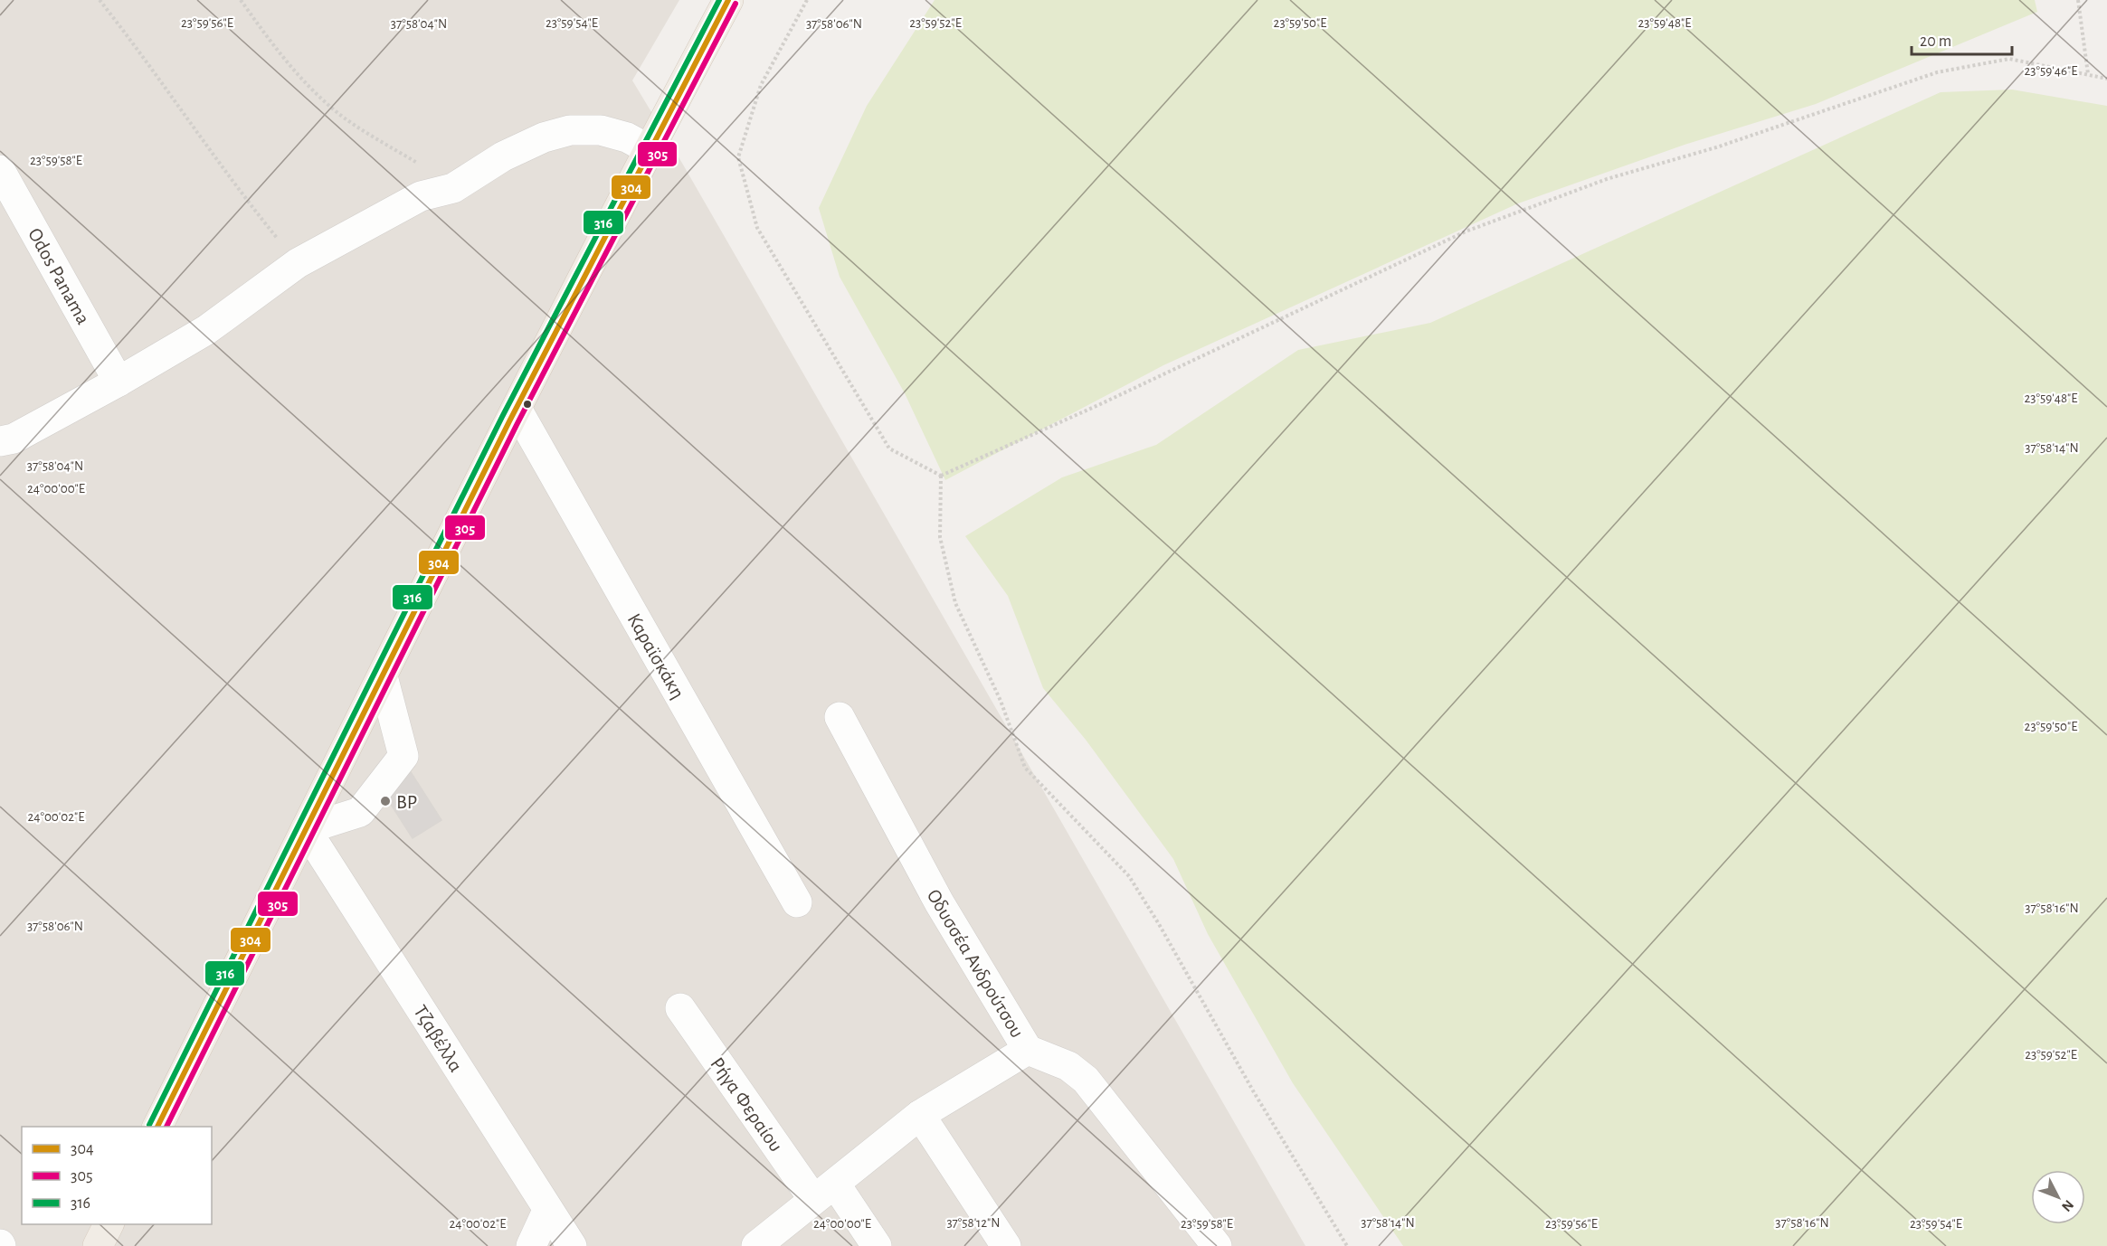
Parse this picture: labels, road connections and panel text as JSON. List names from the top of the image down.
{
  "streets": {
    "street": [
      "Odos Panama",
      "Καραϊσκάκη",
      "Οδυσσέα Ανδρούτσου",
      "Τζαβέλλα",
      "Ρήγα Φεραίου"
    ]
  },
  "places": ["BP"],
  "lines": ["transit line 304", "transit line 316", "transit line 305"],
  "legend": ["304", "305", "316"],
  "scale_bar": "20 m",
  "north": "bottom right",
  "coordinates": [
    "23°59'48\"E",
    "23°59'56\"E",
    "23°59'54\"E",
    "23°59'52\"E",
    "23°59'50\"E",
    "37°58'04\"N",
    "37°58'06\"N",
    "23°59'46\"E",
    "23°59'58\"E",
    "37°58'14\"N",
    "24°00'00\"E",
    "24°00'02\"E",
    "37°58'16\"N",
    "37°58'12\"N"
  ]
}
